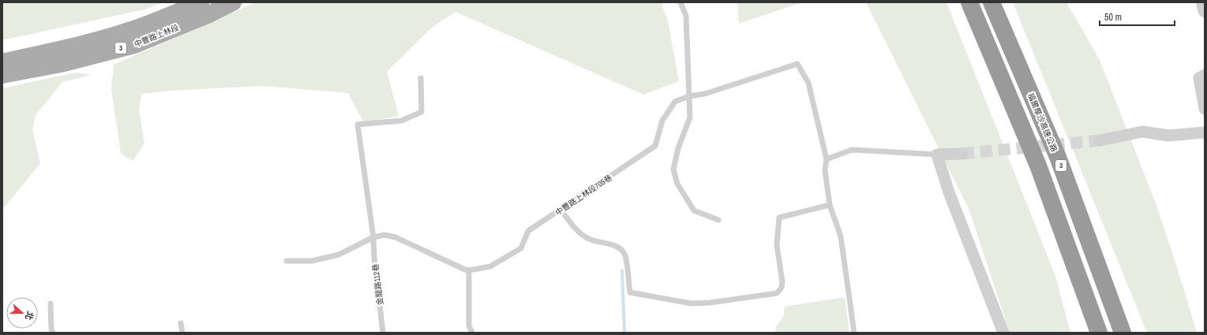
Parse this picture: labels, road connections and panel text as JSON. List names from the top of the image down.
{
  "streets": {
    "highway": ["3", "福爾摩沙高速公路"],
    "main road": ["中豐路上林段"],
    "lane": ["中豐路上林段705巷", "金龍路112巷"]
  },
  "scale_bar": "50 m",
  "north": "right"
}
